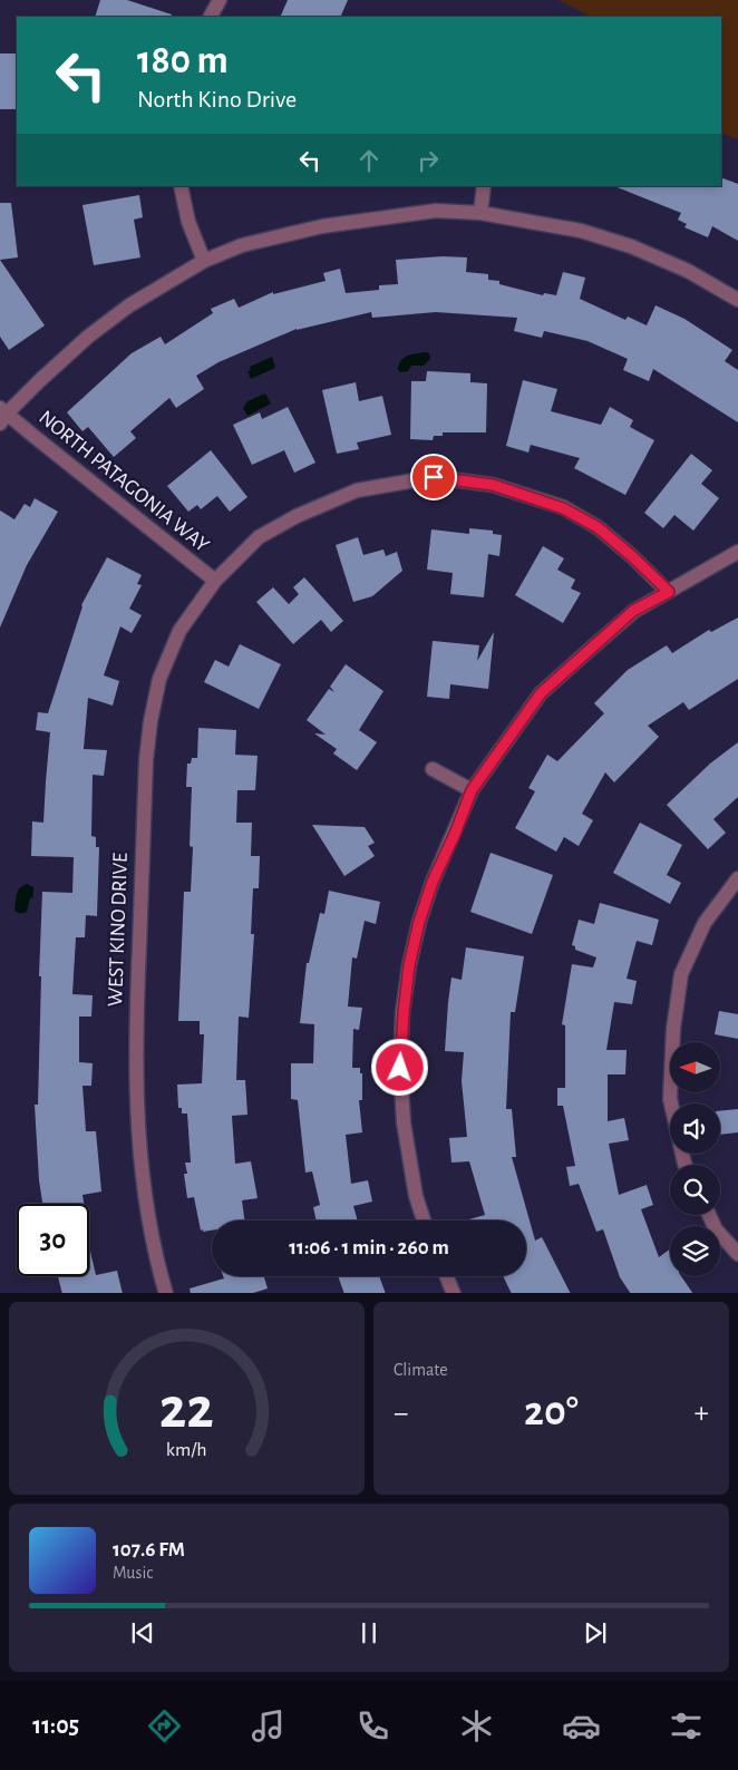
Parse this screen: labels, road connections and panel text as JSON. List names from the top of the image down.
{
  "streets": {
    "street": ["NORTH PATAGONIA WAY", "WEST KINO DRIVE"]
  },
  "crossings": [
    ["NORTH PATAGONIA WAY", "WEST KINO DRIVE"]
  ],
  "north": "left",
  "page": {
    "turn": ["180 m", "North Kino Drive"],
    "limit": "30",
    "trip": "11:06 · 1 min · 260 m",
    "tile": "Climate",
    "heat": ["−", "20°", "+"],
    "song": ["107.6 FM", "Music"],
    "tabs": "11:05",
    "gauge": ["22", "km/h"]
  }
}
